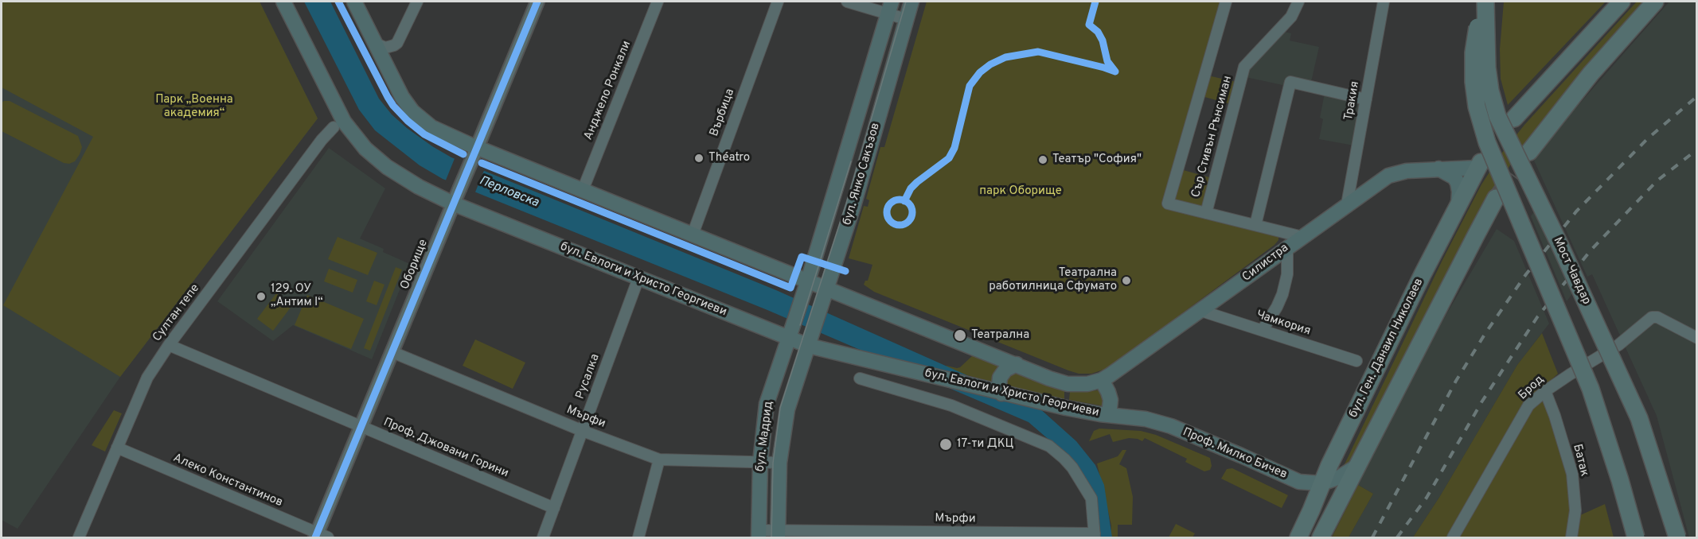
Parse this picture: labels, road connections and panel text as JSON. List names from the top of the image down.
{
  "streets": {
    "main road": [
      "бул. Янко Сакъзов",
      "Силистра",
      "Мост Чавдар",
      "бул. Евлоги и Христо Георгиеви",
      "бул. Ген. Данаил Николаев",
      "бул. Мадрид",
      "Проф. Милко Бичев"
    ],
    "street": [
      "Анджело Ронкали",
      "Тракия",
      "Върбица",
      "Сър Стивън Рънсиман",
      "Оборище",
      "Султан тепе",
      "Чамкория",
      "Русалка",
      "Брод",
      "Мърфи",
      "Проф. Джовани Горини",
      "Батак",
      "Алеко Константинов"
    ]
  },
  "crossings": [
    ["Анджело Ронкали", "бул. Евлоги и Христо Георгиеви"],
    ["Тракия", "Силистра"],
    ["Върбица", "бул. Евлоги и Христо Георгиеви"],
    ["бул. Янко Сакъзов", "бул. Евлоги и Христо Георгиеви"],
    ["бул. Янко Сакъзов", "бул. Мадрид"],
    ["Силистра", "бул. Евлоги и Христо Георгиеви"],
    ["Силистра", "Чамкория"],
    ["Силистра", "бул. Ген. Данаил Николаев"],
    ["Оборище", "бул. Евлоги и Христо Георгиеви"],
    ["Оборище", "Мърфи"],
    ["Оборище", "Проф. Джовани Горини"],
    ["Оборище", "Алеко Константинов"],
    ["бул. Евлоги и Христо Георгиеви", "Русалка"],
    ["бул. Евлоги и Христо Георгиеви", "Мърфи"],
    ["бул. Евлоги и Христо Георгиеви", "бул. Мадрид"],
    ["бул. Евлоги и Христо Георгиеви", "Проф. Милко Бичев"],
    ["Султан тепе", "Проф. Джовани Горини"],
    ["Султан тепе", "Алеко Константинов"],
    ["бул. Ген. Данаил Николаев", "Проф. Милко Бичев"],
    ["Русалка", "Мърфи"],
    ["Русалка", "Проф. Джовани Горини"],
    ["Брод", "Батак"],
    ["Мърфи", "бул. Мадрид"]
  ],
  "water": ["Перловска"],
  "parks": ["Парк „Военна академия“", "парк Оборище"],
  "places": [
    "Théatro",
    "Театър \"София\"",
    "Театрална работилница Сфумато",
    "129. ОУ „Антим I“",
    "Театрална",
    "17-ти ДКЦ"
  ]
}
